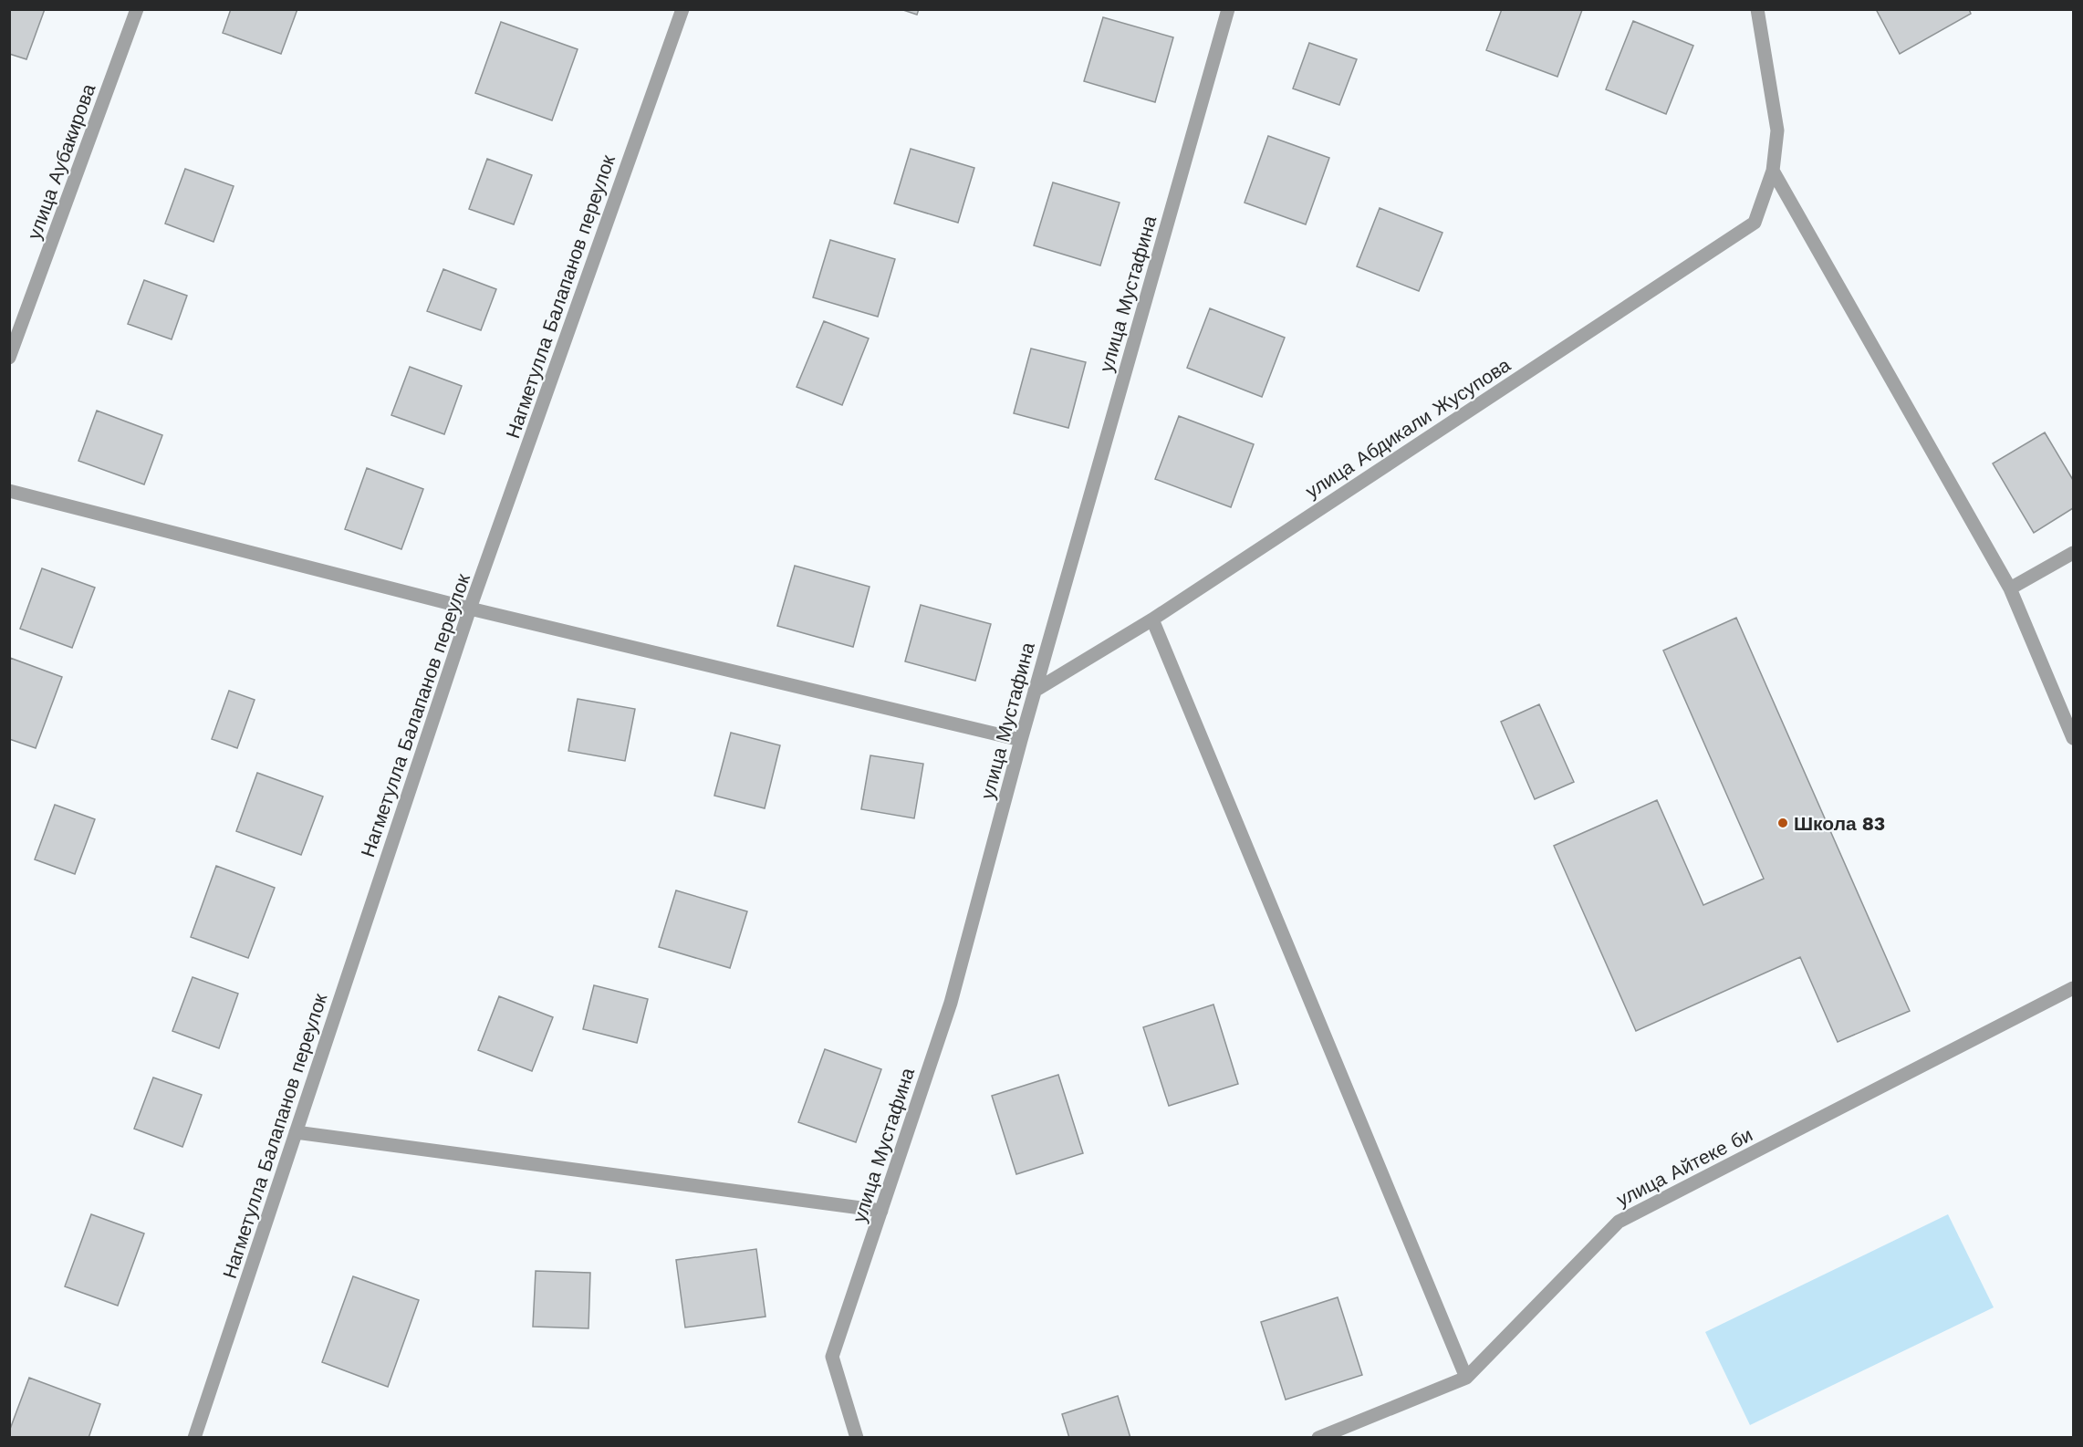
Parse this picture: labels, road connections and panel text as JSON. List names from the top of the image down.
{
  "streets": {
    "street": [
      "улица Аубакирова",
      "улица Мустафина",
      "Нагметулла Балапанов переулок",
      "улица Абдикали Жусупова",
      "улица Айтеке би"
    ]
  },
  "crossings": [
    ["улица Мустафина", "улица Абдикали Жусупова"]
  ],
  "places": ["Школа 83"]
}
